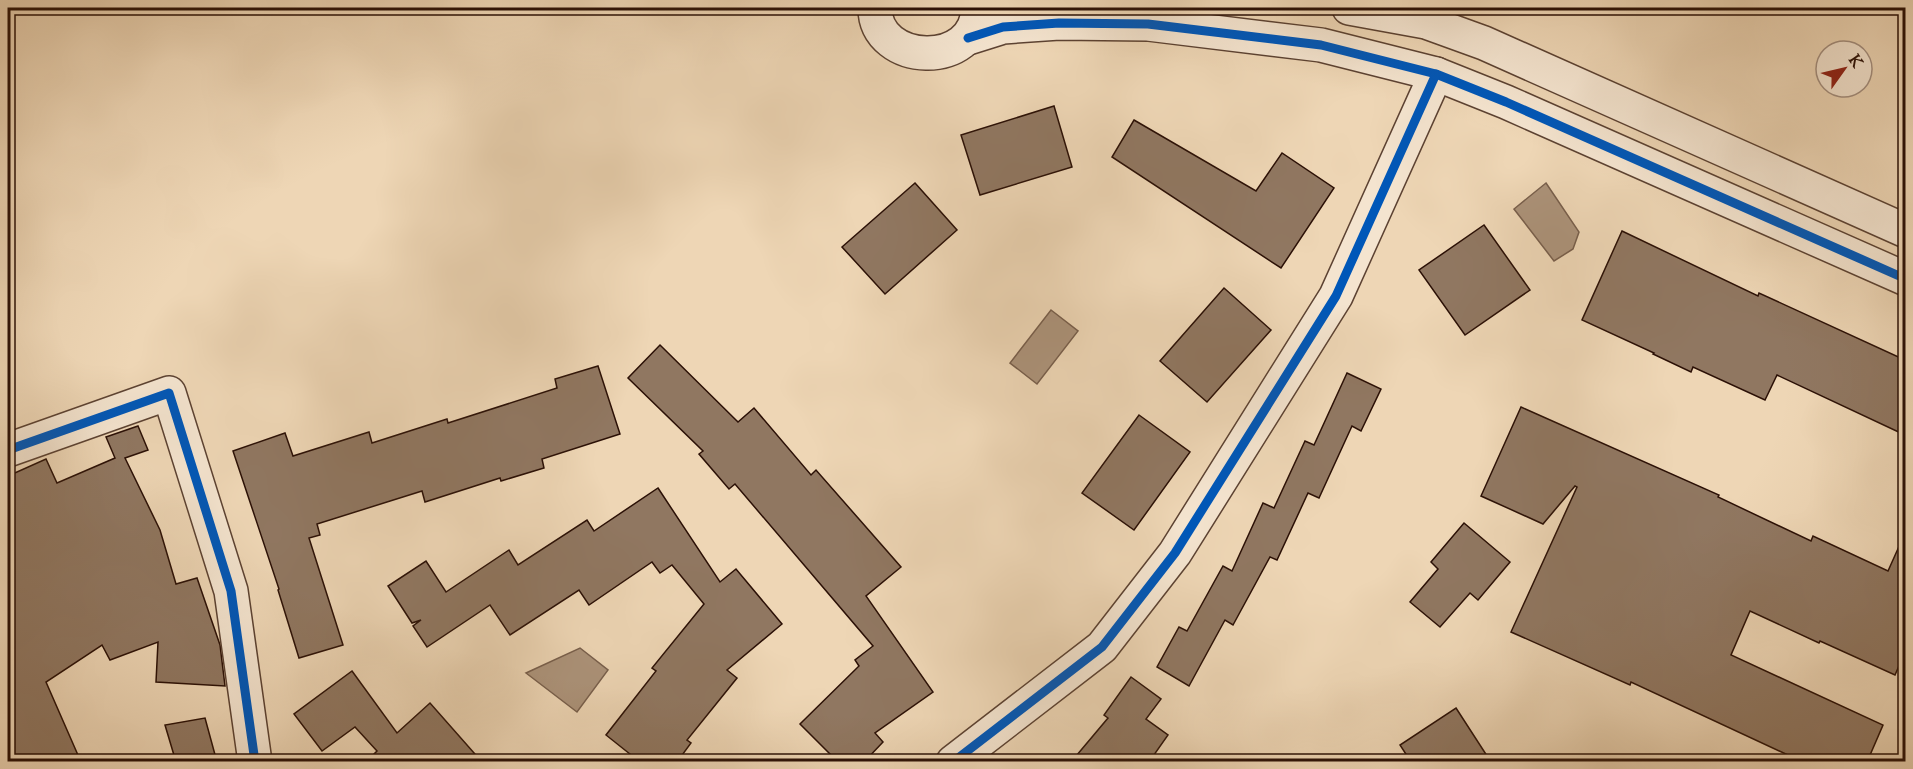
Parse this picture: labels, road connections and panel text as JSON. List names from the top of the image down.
{
  "north": "top right"
}
